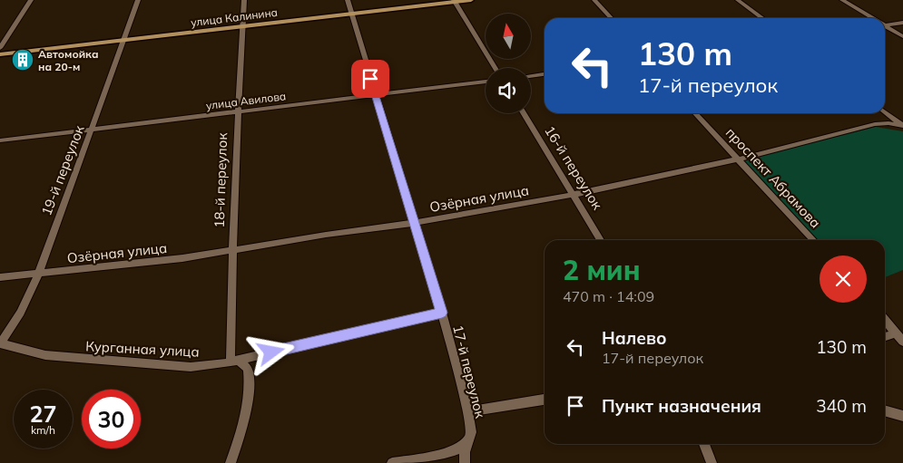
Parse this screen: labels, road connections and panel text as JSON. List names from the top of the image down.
{
  "streets": {
    "main road": ["улица Калинина"],
    "street": [
      "улица Авилова",
      "16-й переулок",
      "19-й переулок",
      "проспект Абрамова",
      "18-й переулок",
      "Озёрная улица",
      "Курганная улица",
      "17-й переулок"
    ]
  },
  "crossings": [
    ["улица Калинина", "19-й переулок"],
    ["улица Калинина", "18-й переулок"],
    ["улица Калинина", "17-й переулок"],
    ["улица Авилова", "19-й переулок"],
    ["улица Авилова", "18-й переулок"],
    ["улица Авилова", "17-й переулок"],
    ["16-й переулок", "Озёрная улица"],
    ["19-й переулок", "Озёрная улица"],
    ["19-й переулок", "Курганная улица"],
    ["проспект Абрамова", "Озёрная улица"],
    ["18-й переулок", "Озёрная улица"],
    ["18-й переулок", "Курганная улица"],
    ["Озёрная улица", "17-й переулок"],
    ["Курганная улица", "17-й переулок"]
  ],
  "places": {
    "building": ["Автомойка на 20-м"]
  },
  "north": "top",
  "page": {
    "turn": ["130 m", "17-й переулок"],
    "heading": ["2 мин", "470 m · 14:09"],
    "list": [
      {
        "name": "Налево",
        "note": "17-й переулок",
        "value": "130 m"
      },
      {
        "name": "Пункт назначения",
        "value": "340 m"
      }
    ],
    "speed": "27 km/h",
    "limit": "30"
  }
}
